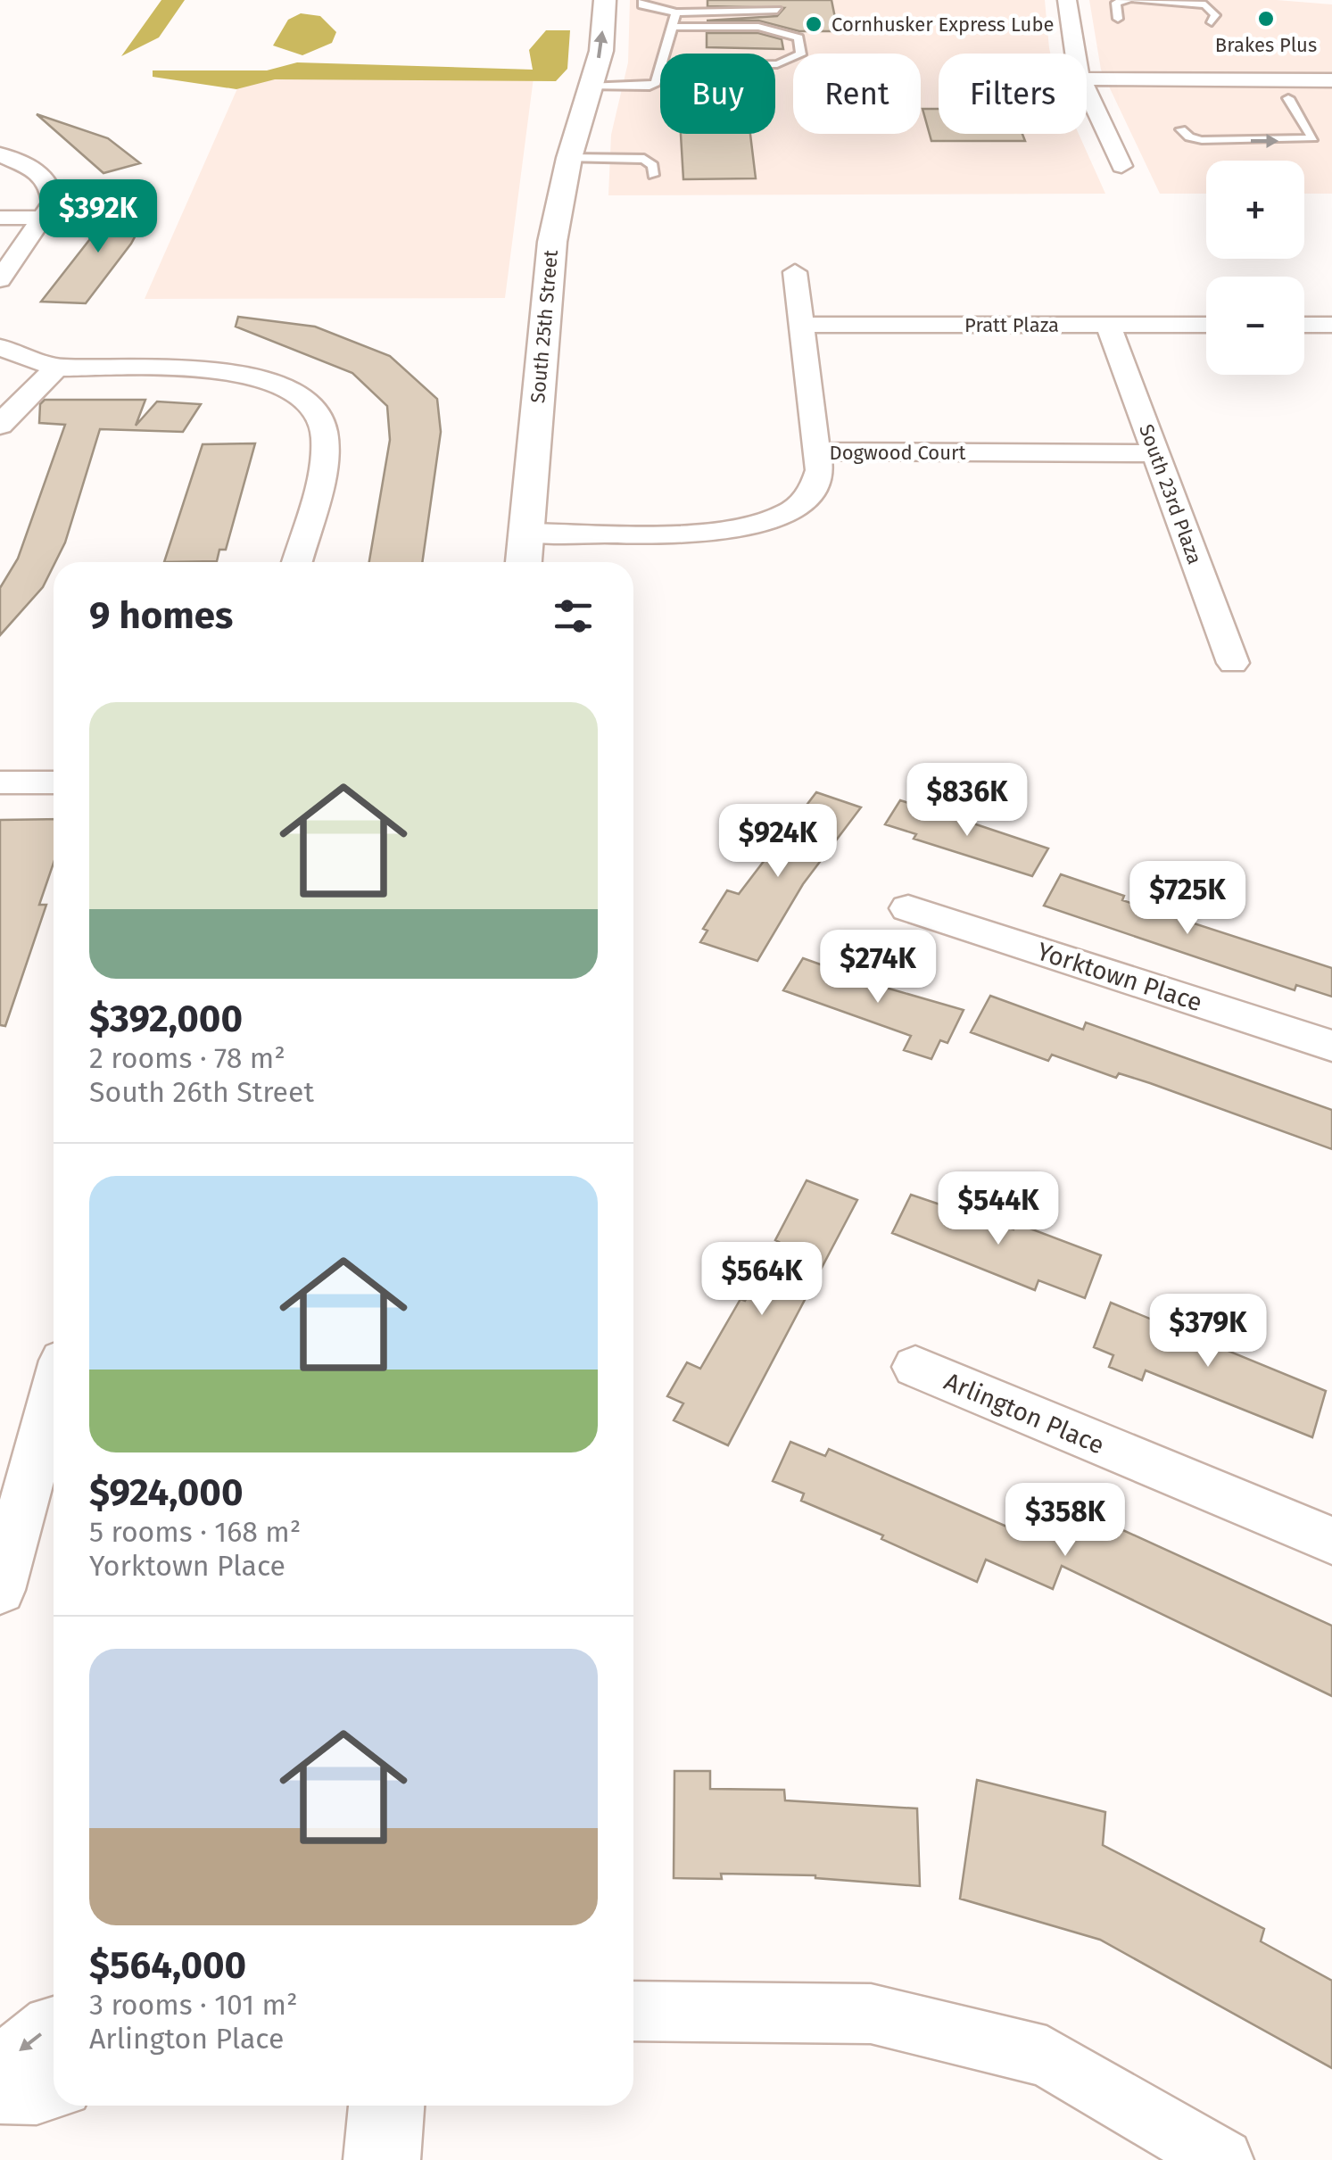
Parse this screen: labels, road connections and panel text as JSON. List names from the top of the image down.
{
  "streets": {
    "street": [
      "Pratt Plaza",
      "South 25th Street",
      "Dogwood Court",
      "South 23rd Plaza",
      "Yorktown Place",
      "Arlington Place"
    ]
  },
  "crossings": [
    ["Pratt Plaza", "South 23rd Plaza"],
    ["South 25th Street", "Dogwood Court"],
    ["Dogwood Court", "South 23rd Plaza"]
  ],
  "places": ["Brakes Plus", "Cornhusker Express Lube"],
  "page": {
    "chip": ["Buy", "Rent", "Filters"],
    "map_buttons": ["+", "−"],
    "price": [
      "$392K",
      "$836K",
      "$924K",
      "$725K",
      "$274K",
      "$544K",
      "$564K",
      "$379K",
      "$358K"
    ],
    "heading": "9 homes",
    "list": [
      {
        "name": "$392,000",
        "note": "2 rooms · 78 m² · South 26th Street"
      },
      {
        "name": "$924,000",
        "note": "5 rooms · 168 m² · Yorktown Place"
      },
      {
        "name": "$564,000",
        "note": "3 rooms · 101 m² · Arlington Place"
      }
    ]
  }
}
